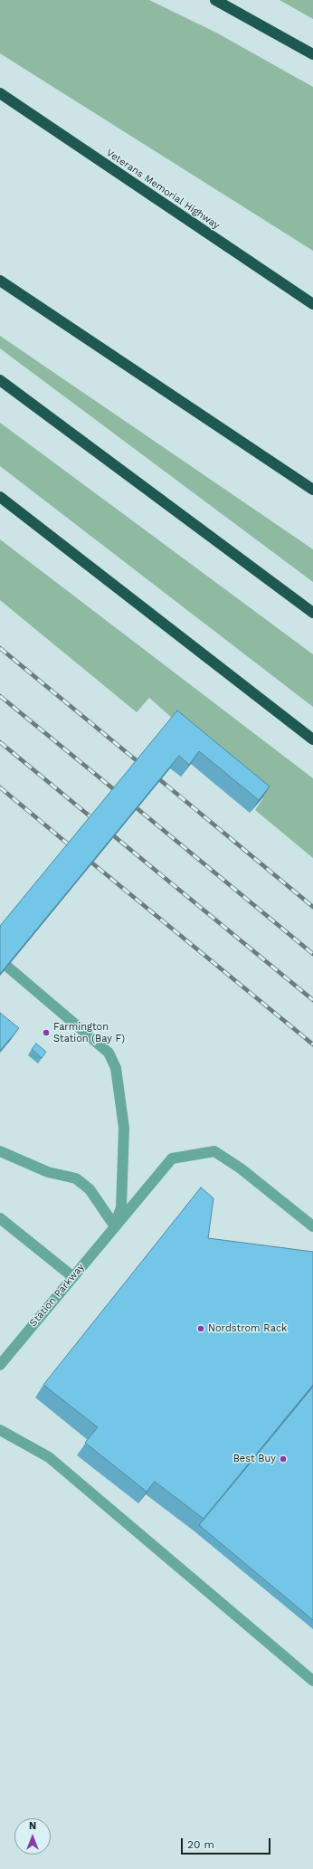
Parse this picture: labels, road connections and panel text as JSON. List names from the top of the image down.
{
  "streets": {
    "highway": ["Veterans Memorial Highway"],
    "street": ["Station Parkway"]
  },
  "places": ["Farmington Station (Bay F)", "Nordstrom Rack", "Best Buy"],
  "scale_bar": "20 m",
  "north": "top"
}
